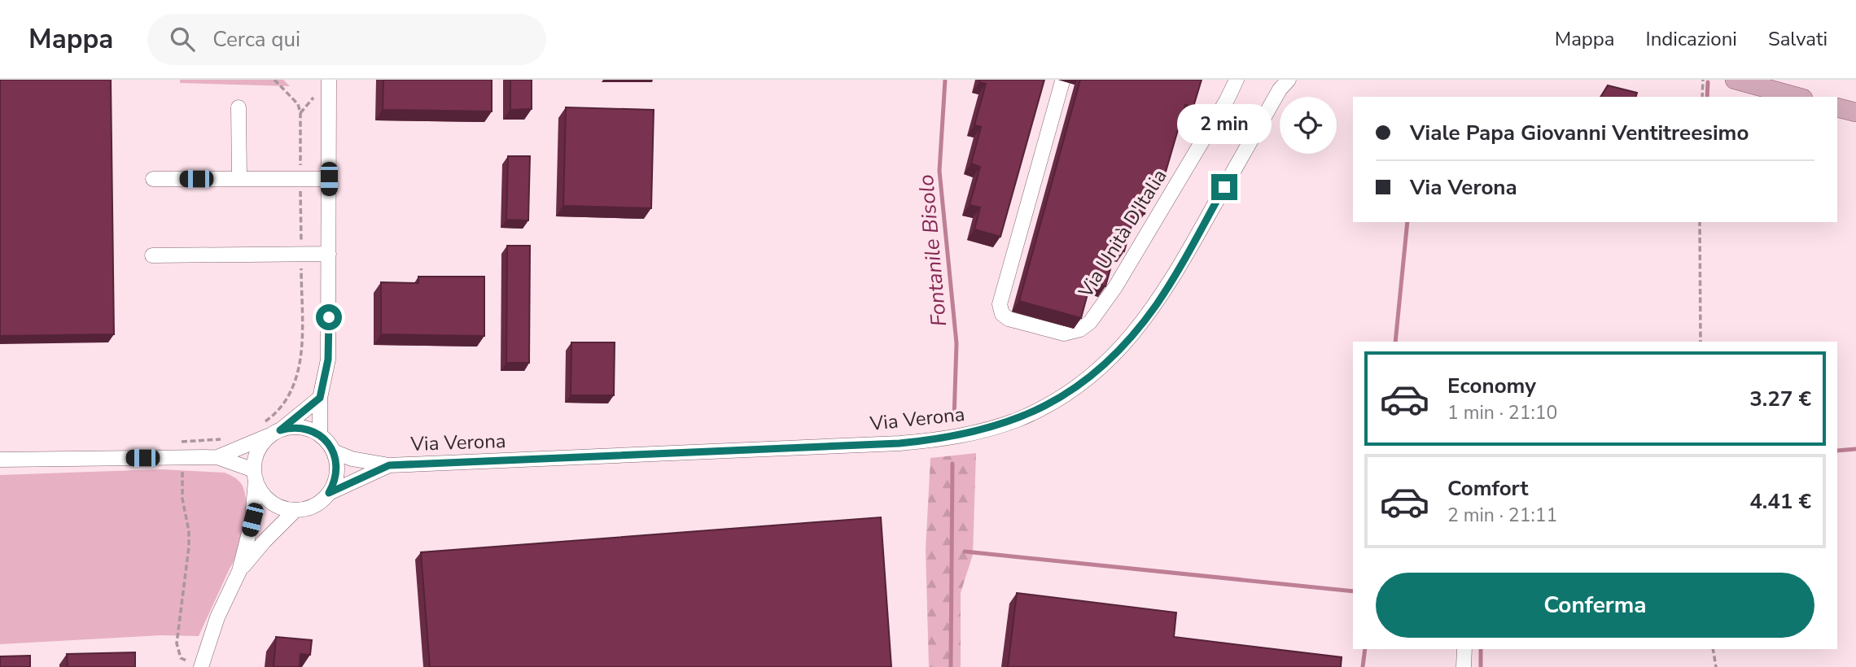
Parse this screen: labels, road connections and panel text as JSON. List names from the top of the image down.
{
  "streets": {
    "street": ["Via Unità D'Italia", "Via Verona"]
  },
  "water": ["Fontanile Bisolo"],
  "page": {
    "header": "Mappa",
    "search": "Cerca qui",
    "nav": ["Mappa", "Indicazioni", "Salvati"],
    "banner": ["Viale Papa Giovanni Ventitreesimo", "Via Verona"],
    "bubble": "2 min",
    "list": [
      {
        "name": "Economy",
        "note": "1 min · 21:10",
        "value": "3.27 €"
      },
      {
        "name": "Comfort",
        "note": "2 min · 21:11",
        "value": "4.41 €"
      }
    ],
    "buttons": "Conferma"
  }
}
